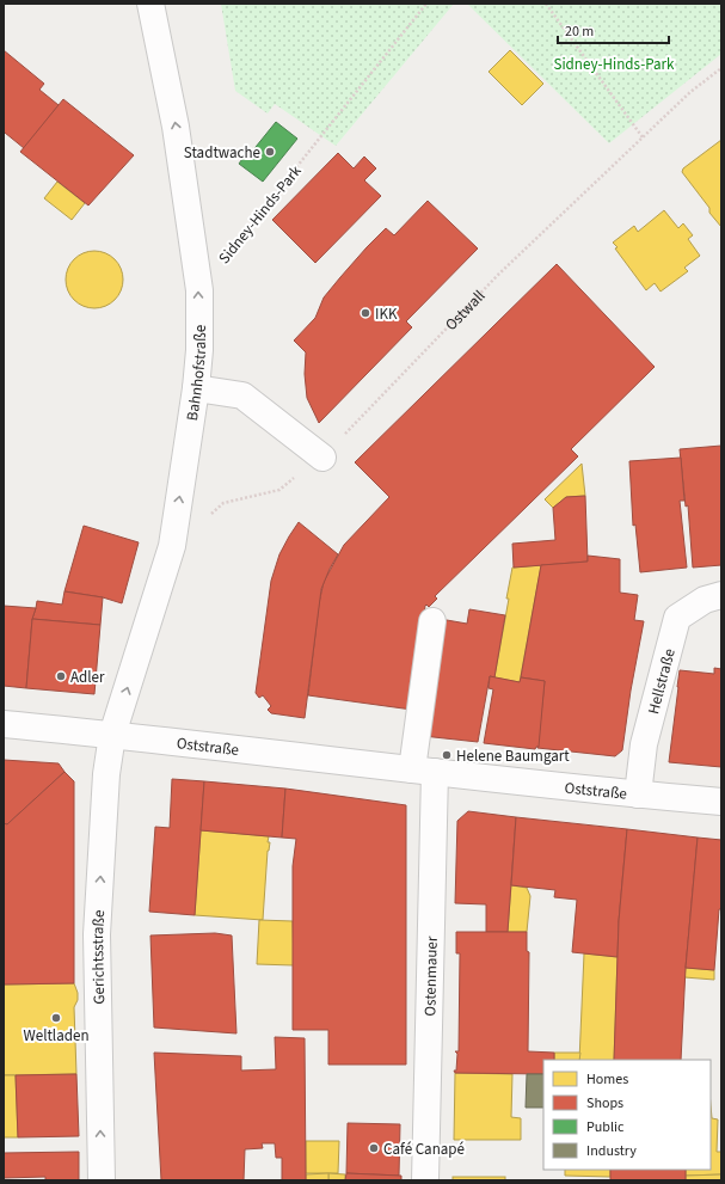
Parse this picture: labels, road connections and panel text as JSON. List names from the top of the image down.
{
  "streets": {
    "street": [
      "Bahnhofstraße",
      "Hellstraße",
      "Oststraße",
      "Gerichtsstraße",
      "Ostenmauer"
    ],
    "path": ["Sidney-Hinds-Park", "Ostwall"]
  },
  "crossings": [
    ["Sidney-Hinds-Park", "Bahnhofstraße"],
    ["Bahnhofstraße", "Oststraße"],
    ["Bahnhofstraße", "Gerichtsstraße"],
    ["Hellstraße", "Oststraße"],
    ["Oststraße", "Gerichtsstraße"],
    ["Oststraße", "Ostenmauer"]
  ],
  "one_way": ["Bahnhofstraße", "Gerichtsstraße"],
  "parks": ["Sidney-Hinds-Park"],
  "places": [
    "Stadtwache",
    "IKK",
    "Adler",
    "Helene Baumgart",
    "Weltladen",
    "Café Canapé"
  ],
  "legend": [
    "Homes",
    "Shops",
    "Public",
    "Industry"
  ],
  "scale_bar": "20 m"
}
